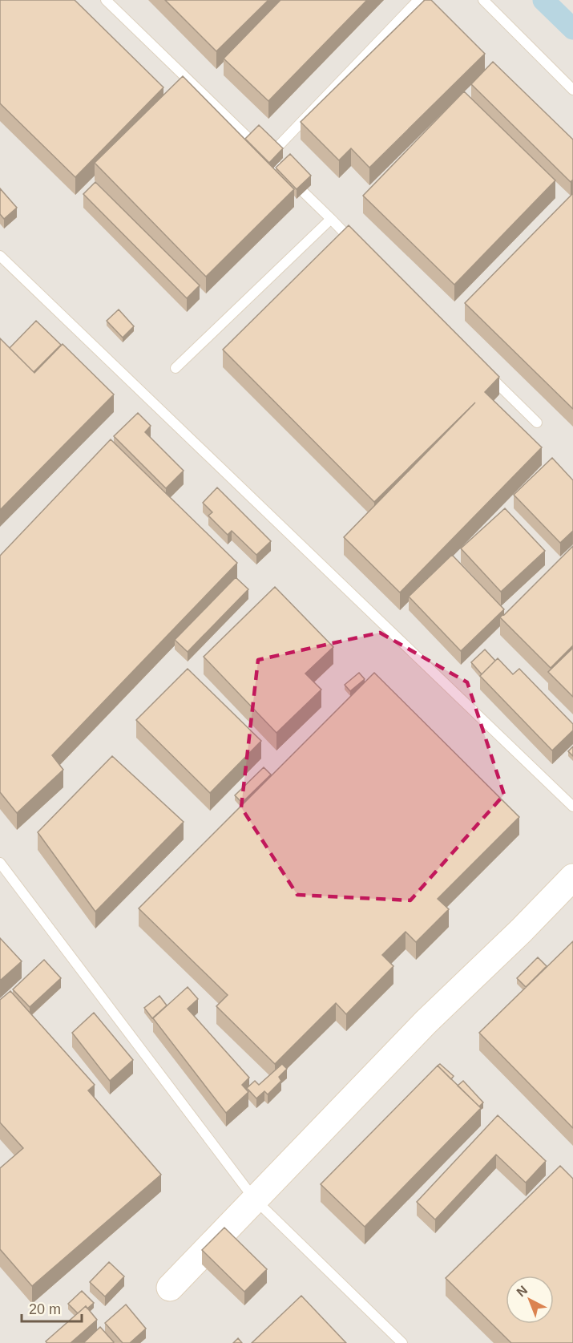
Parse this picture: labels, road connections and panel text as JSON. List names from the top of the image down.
{
  "scale_bar": "20 m",
  "north": "top left"
}
